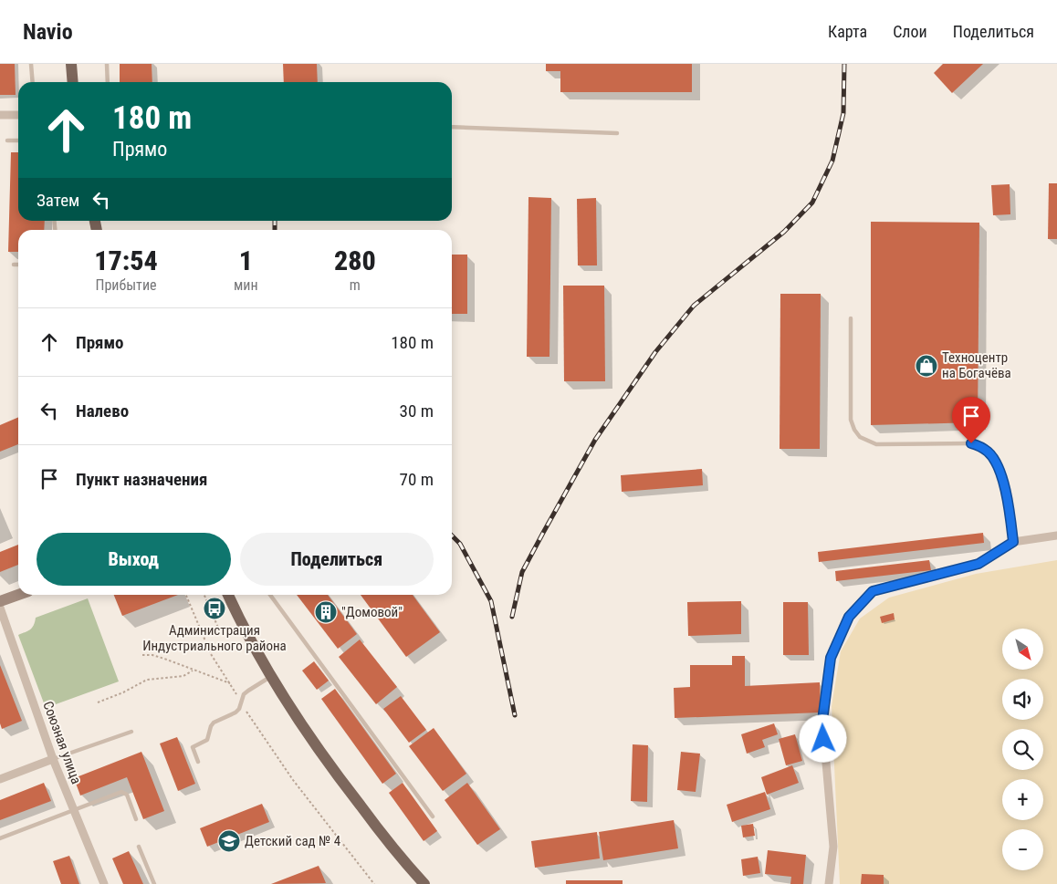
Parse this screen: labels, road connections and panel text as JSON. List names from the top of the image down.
{
  "streets": {
    "street": ["Союзная улица"]
  },
  "places": {
    "shop": ["Техноцентр на Богачёва"],
    "bus stop": ["Администрация Индустриального района"],
    "building": ["\"Домовой\""],
    "school or university": ["Детский сад № 4"]
  },
  "north": "bottom right",
  "page": {
    "header": "Navio",
    "nav": ["Карта", "Слои", "Поделиться"],
    "turn": ["180 m", "Прямо"],
    "then": "Затем",
    "eta": [
      "17:54",
      "Прибытие",
      "1",
      "мин",
      "280",
      "m"
    ],
    "list": [
      {
        "name": "Прямо",
        "value": "180 m"
      },
      {
        "name": "Налево",
        "value": "30 m"
      },
      {
        "name": "Пункт назначения",
        "value": "70 m"
      }
    ],
    "buttons": ["Выход", "Поделиться"],
    "map_buttons": ["+", "−"]
  }
}
